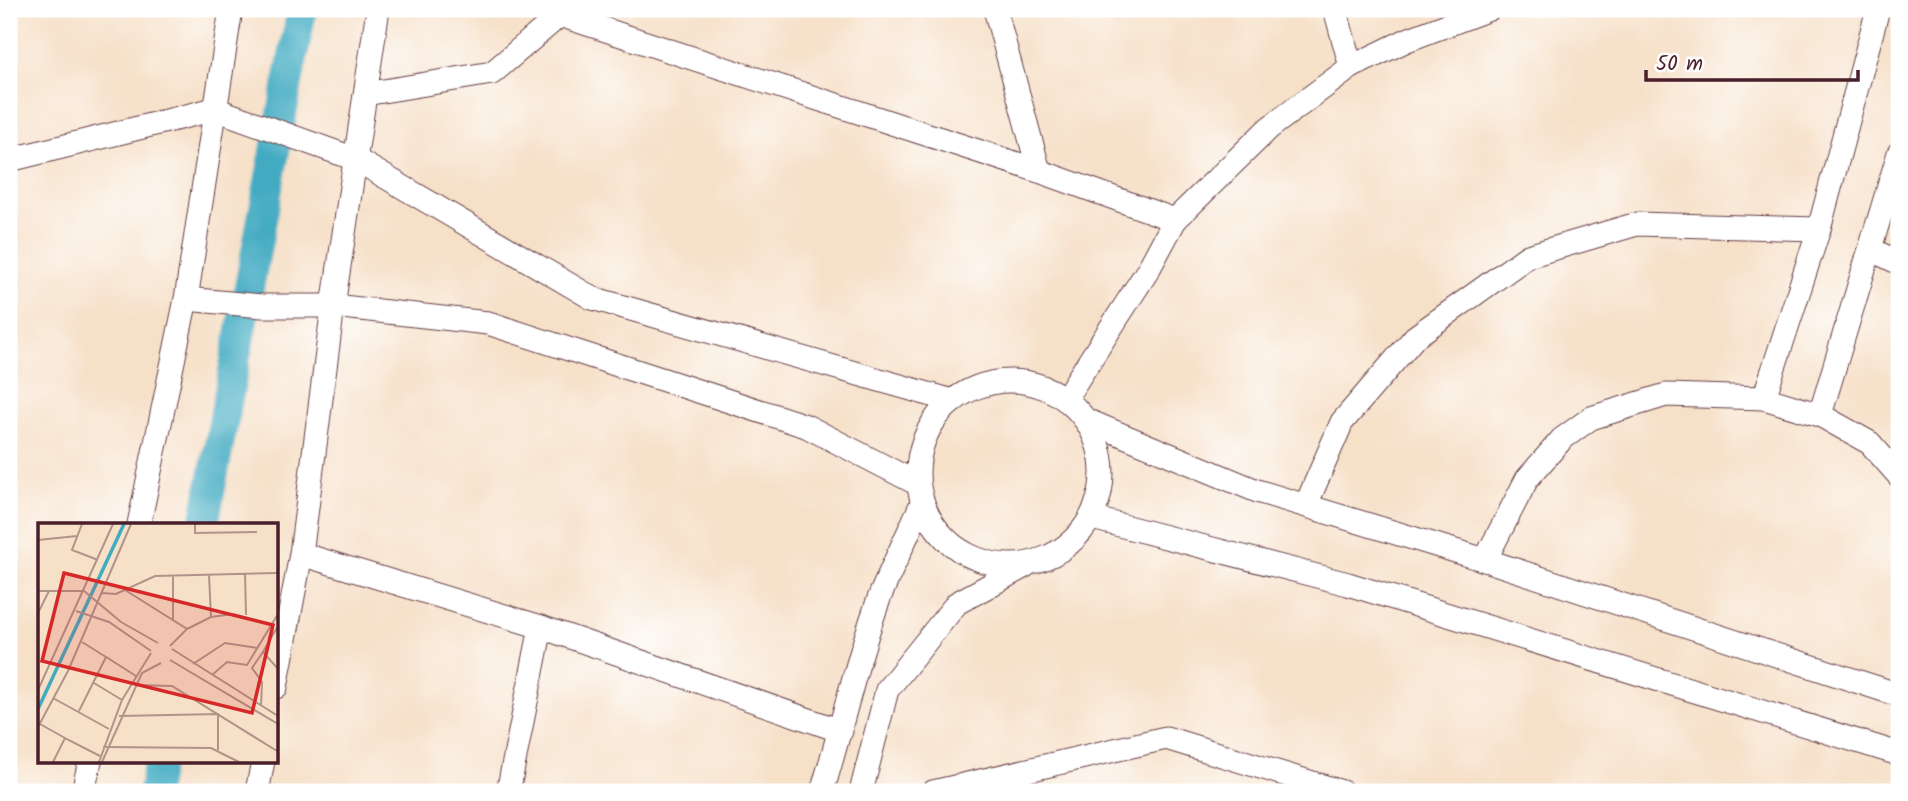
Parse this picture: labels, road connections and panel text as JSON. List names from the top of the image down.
{
  "scale_bar": "50 m"
}
